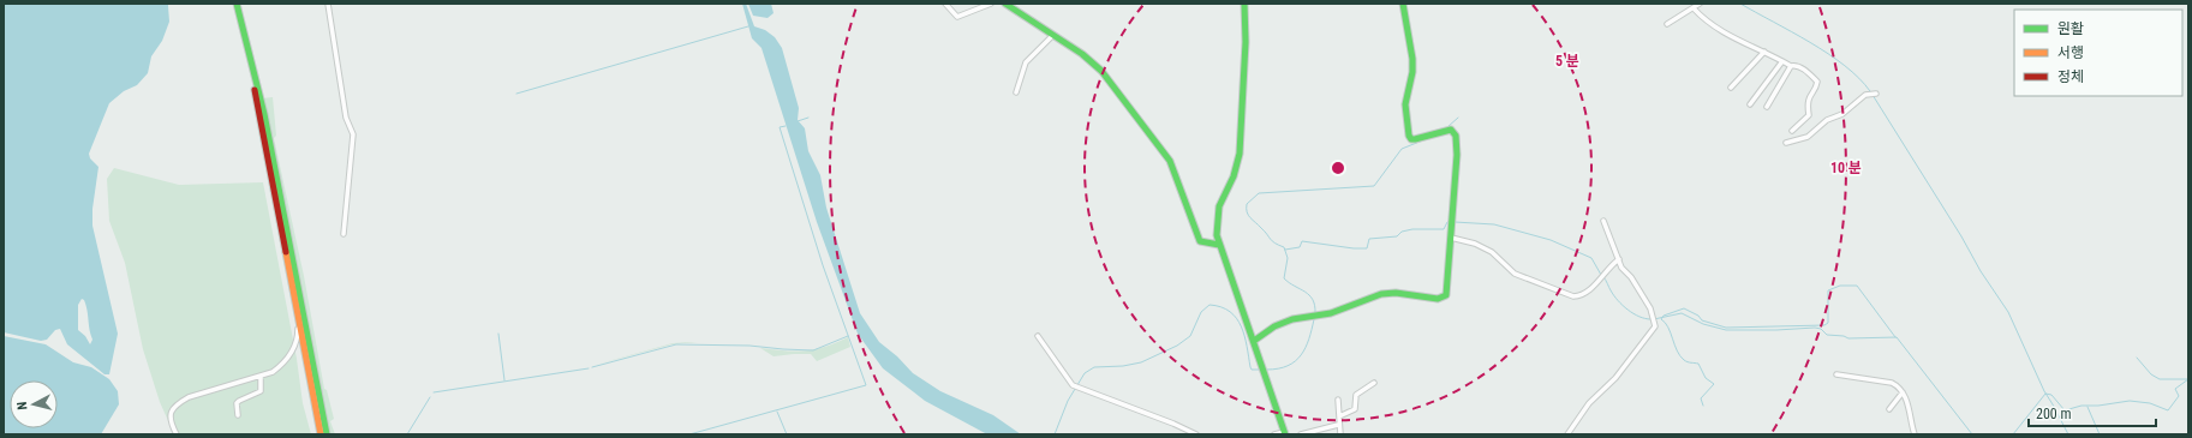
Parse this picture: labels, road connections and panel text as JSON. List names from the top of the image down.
{
  "legend": ["원활", "서행", "정체"],
  "scale_bar": "200 m",
  "north": "left",
  "rings": ["5 분", "10 분"]
}
